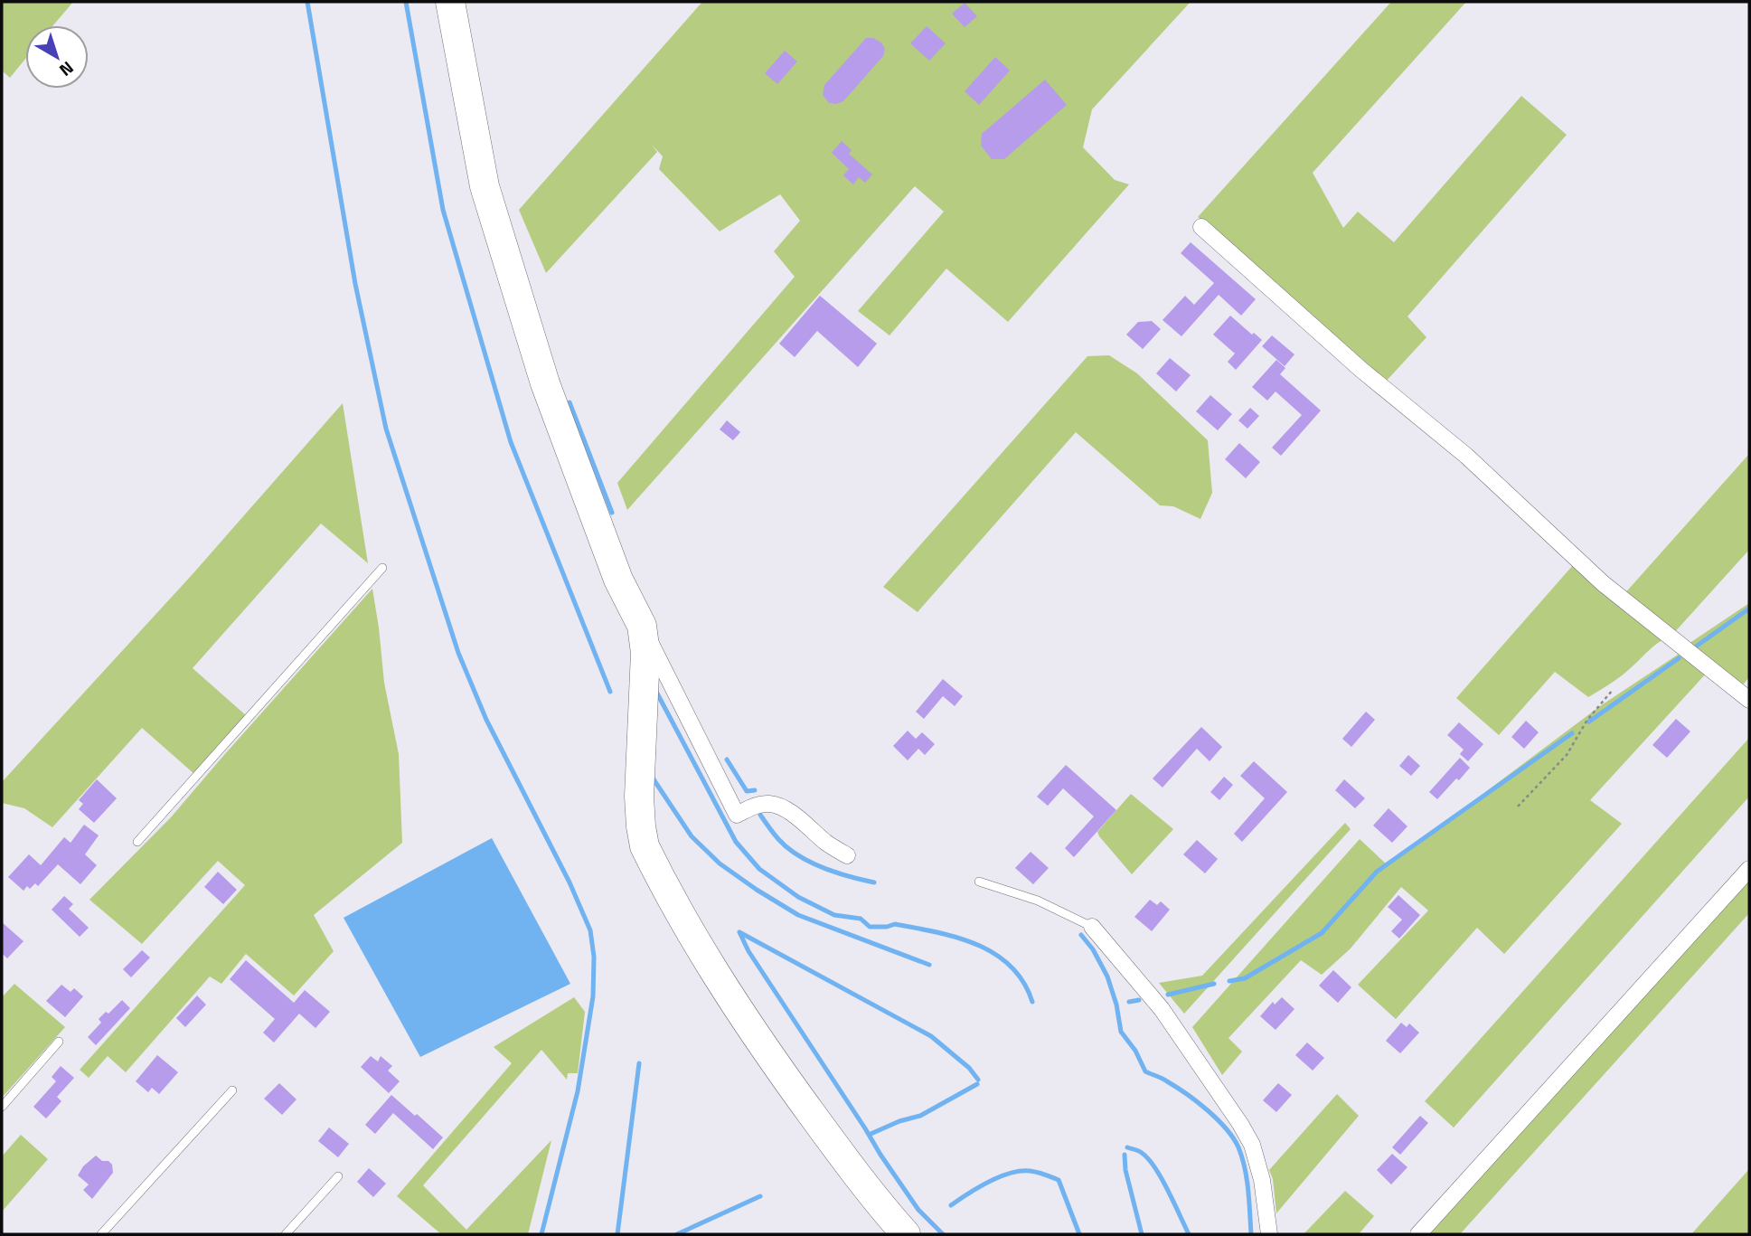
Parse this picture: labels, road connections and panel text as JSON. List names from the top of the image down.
{
  "north": "bottom right"
}
